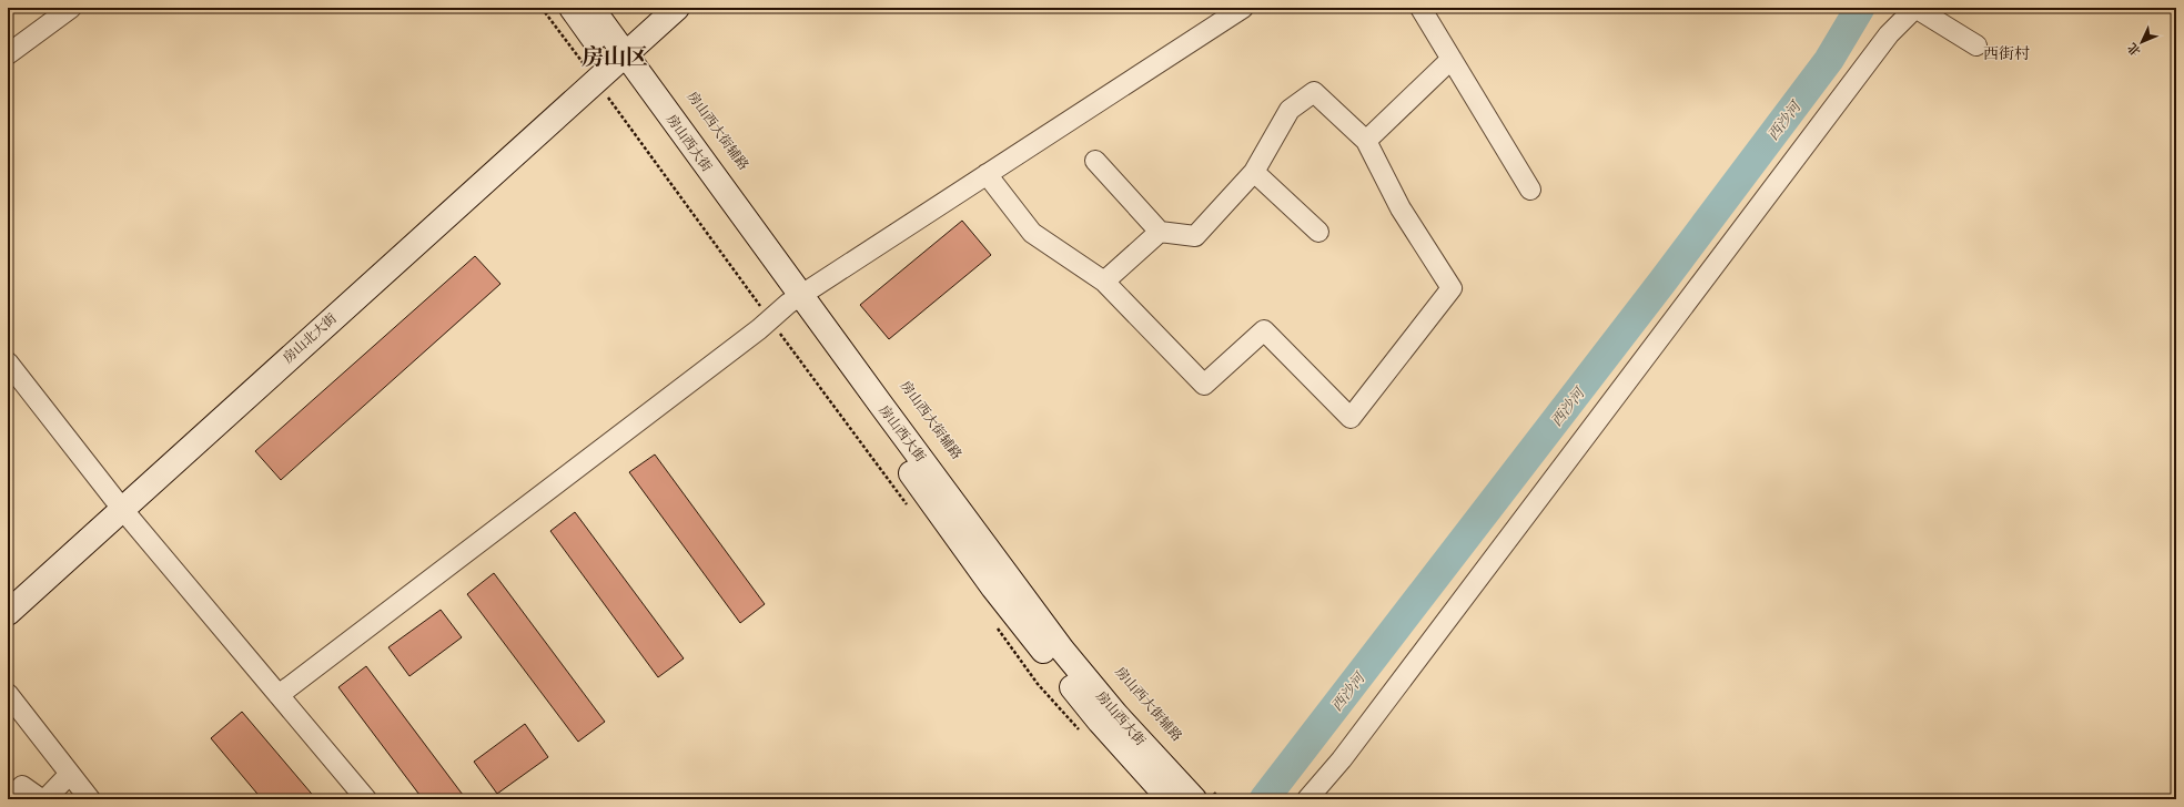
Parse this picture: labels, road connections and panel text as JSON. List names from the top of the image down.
{
  "streets": {
    "main road": ["房山西大街", "房山北大街"]
  },
  "crossings": [
    ["房山西大街", "房山北大街"]
  ],
  "districts": ["西街村", "房山区"],
  "water": ["西沙河"],
  "north": "bottom left"
}
